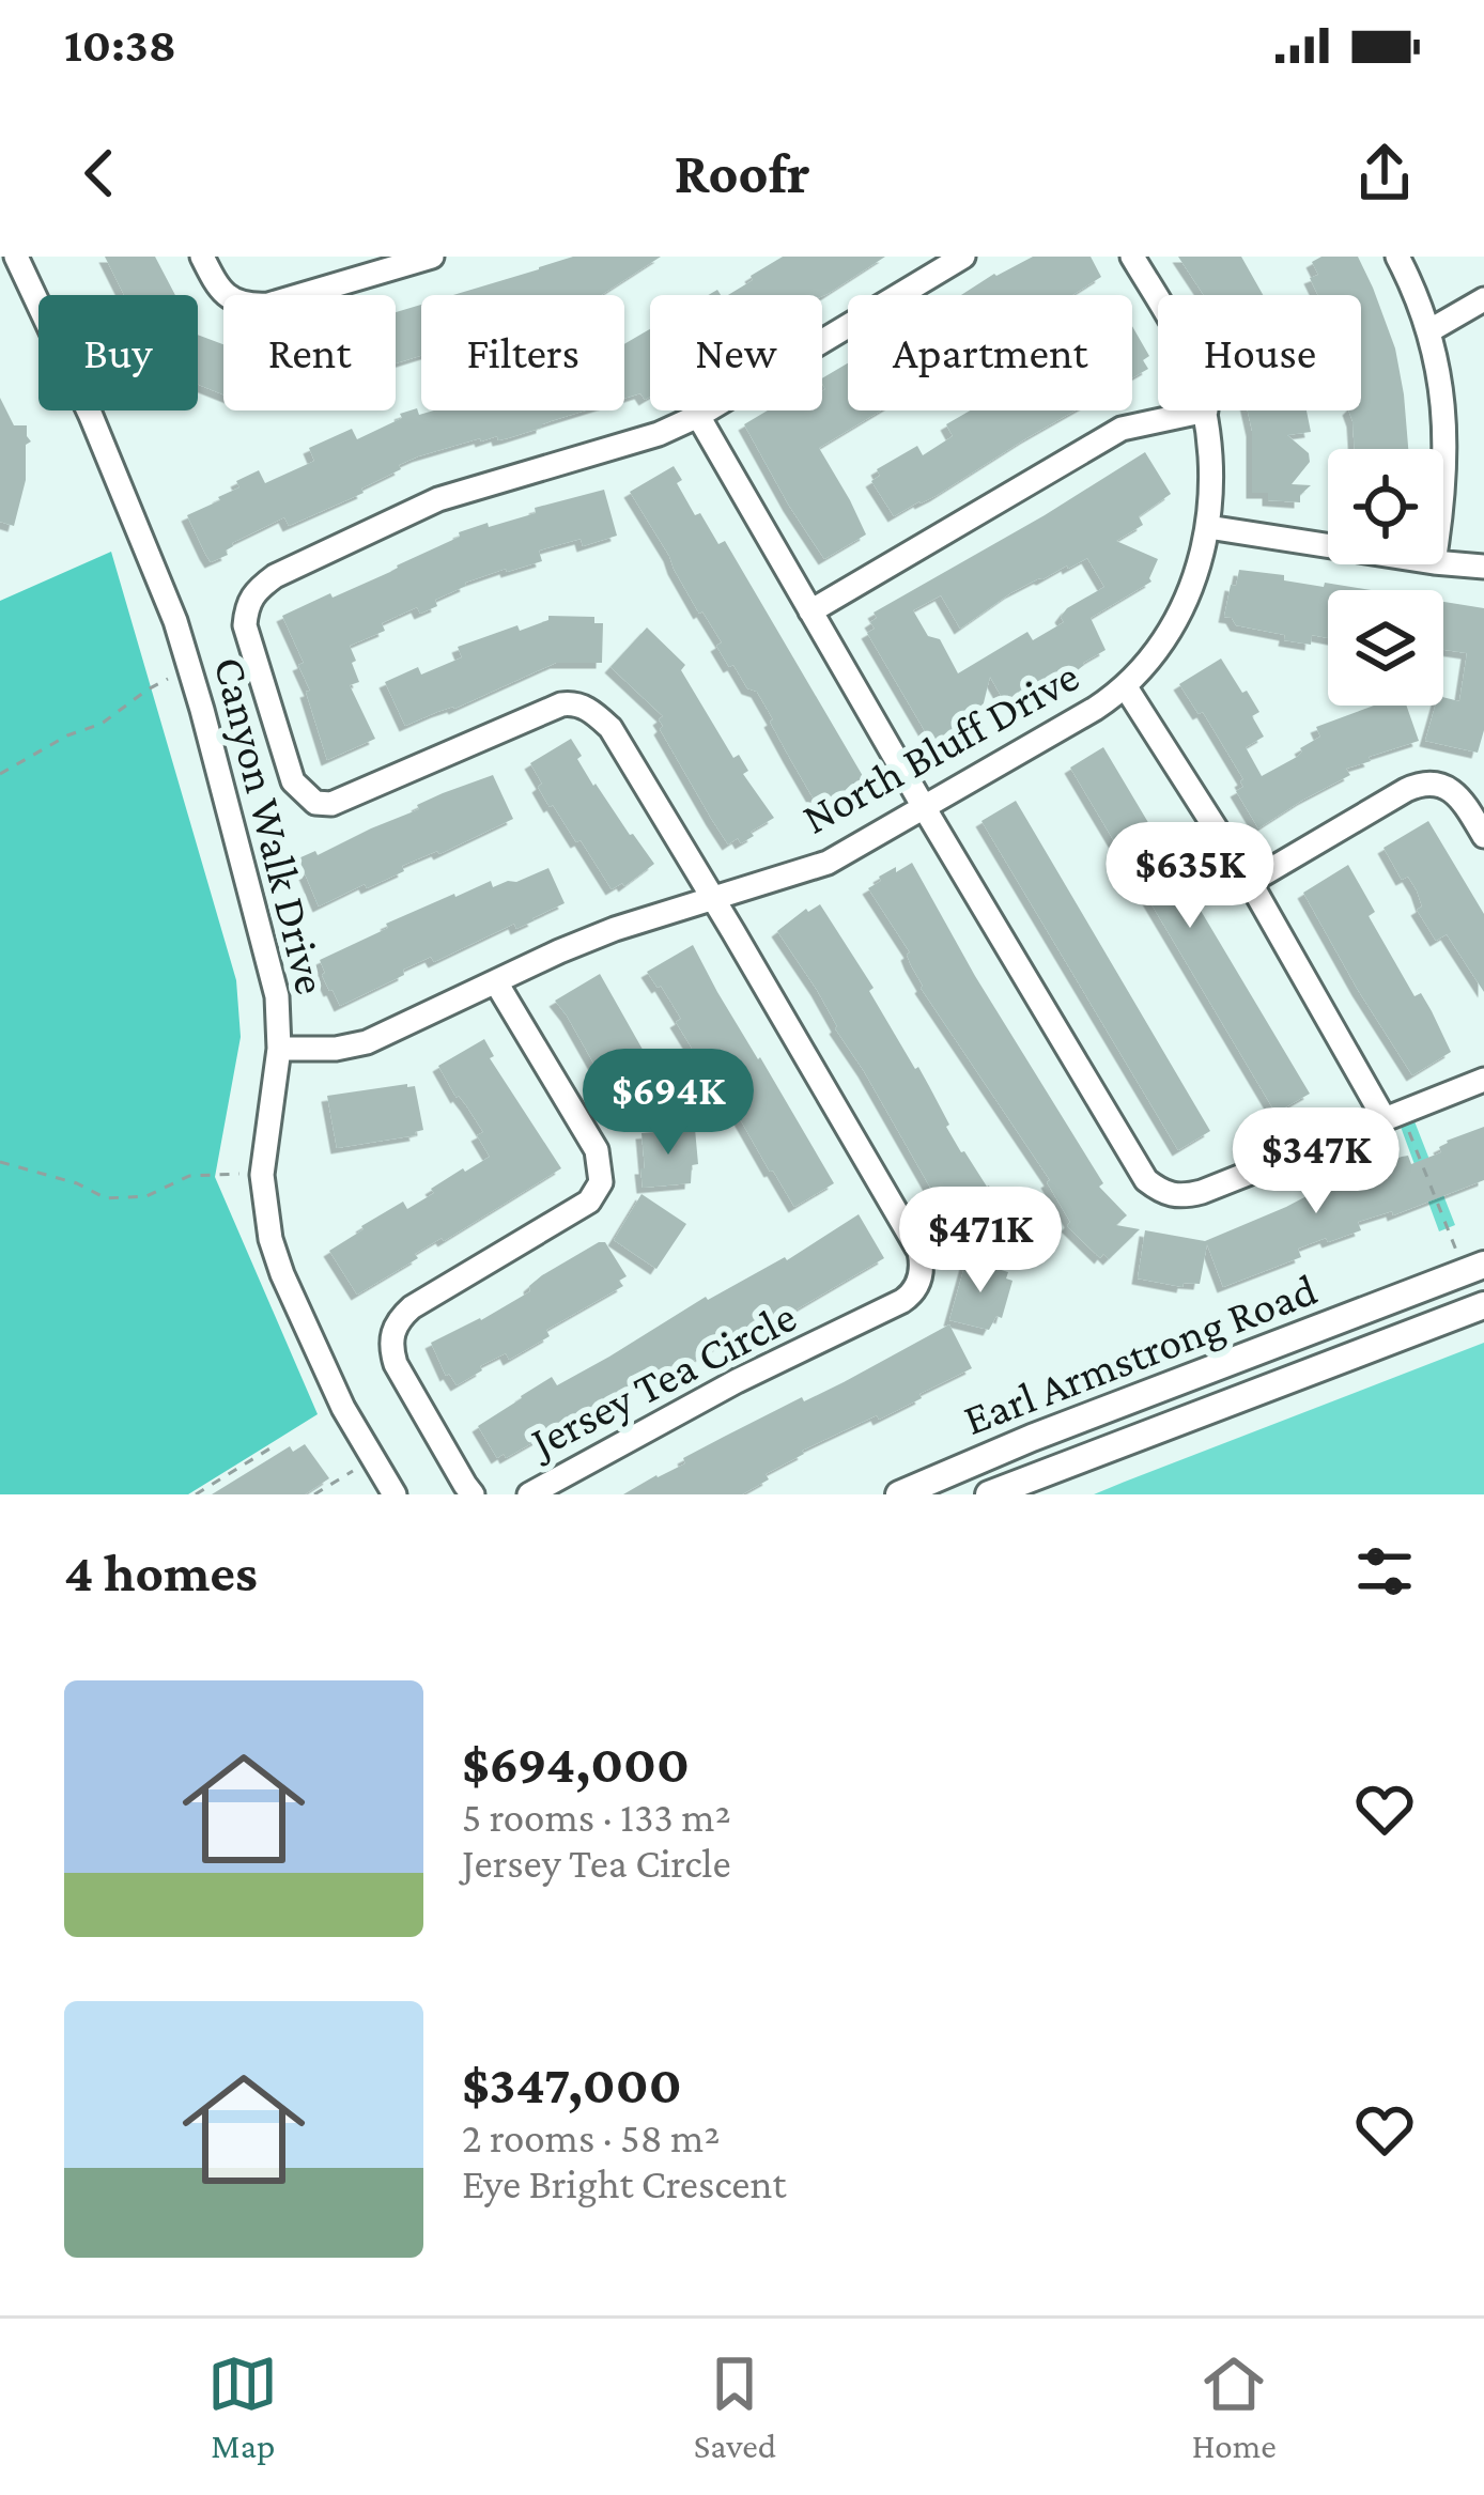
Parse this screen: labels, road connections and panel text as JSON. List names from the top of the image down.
{
  "streets": {
    "main road": ["Earl Armstrong Road"],
    "street": ["North Bluff Drive", "Canyon Walk Drive", "Jersey Tea Circle"]
  },
  "crossings": [
    ["North Bluff Drive", "Canyon Walk Drive"],
    ["North Bluff Drive", "Jersey Tea Circle"]
  ],
  "page": {
    "status": "10:38",
    "header": "Roofr",
    "chip": [
      "Buy",
      "Rent",
      "Filters",
      "New",
      "Apartment",
      "House"
    ],
    "price": [
      "$635K",
      "$694K",
      "$347K",
      "$471K"
    ],
    "heading": "4 homes",
    "list": [
      {
        "name": "$694,000",
        "note": "5 rooms · 133 m² · Jersey Tea Circle"
      },
      {
        "name": "$347,000",
        "note": "2 rooms · 58 m² · Eye Bright Crescent"
      }
    ],
    "tabs": ["Map", "Saved", "Home"]
  }
}
